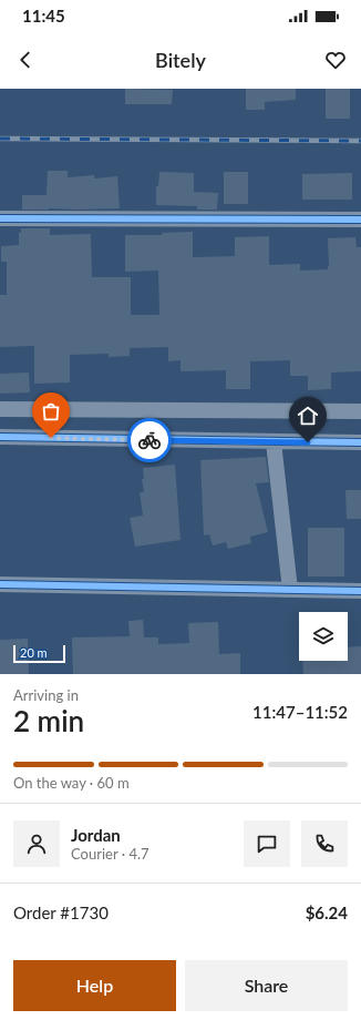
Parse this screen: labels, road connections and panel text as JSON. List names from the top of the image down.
{
  "scale_bar": "20 m",
  "page": {
    "status": "11:45",
    "header": "Bitely",
    "scale": "20 m",
    "heading": ["2 min", "Arriving in", "11:47–11:52"],
    "panel": [
      "Jordan",
      "Courier · 4.7",
      "Order #1730",
      "$6.24"
    ],
    "bar": "On the way · 60 m",
    "buttons": ["Help", "Share"]
  }
}
